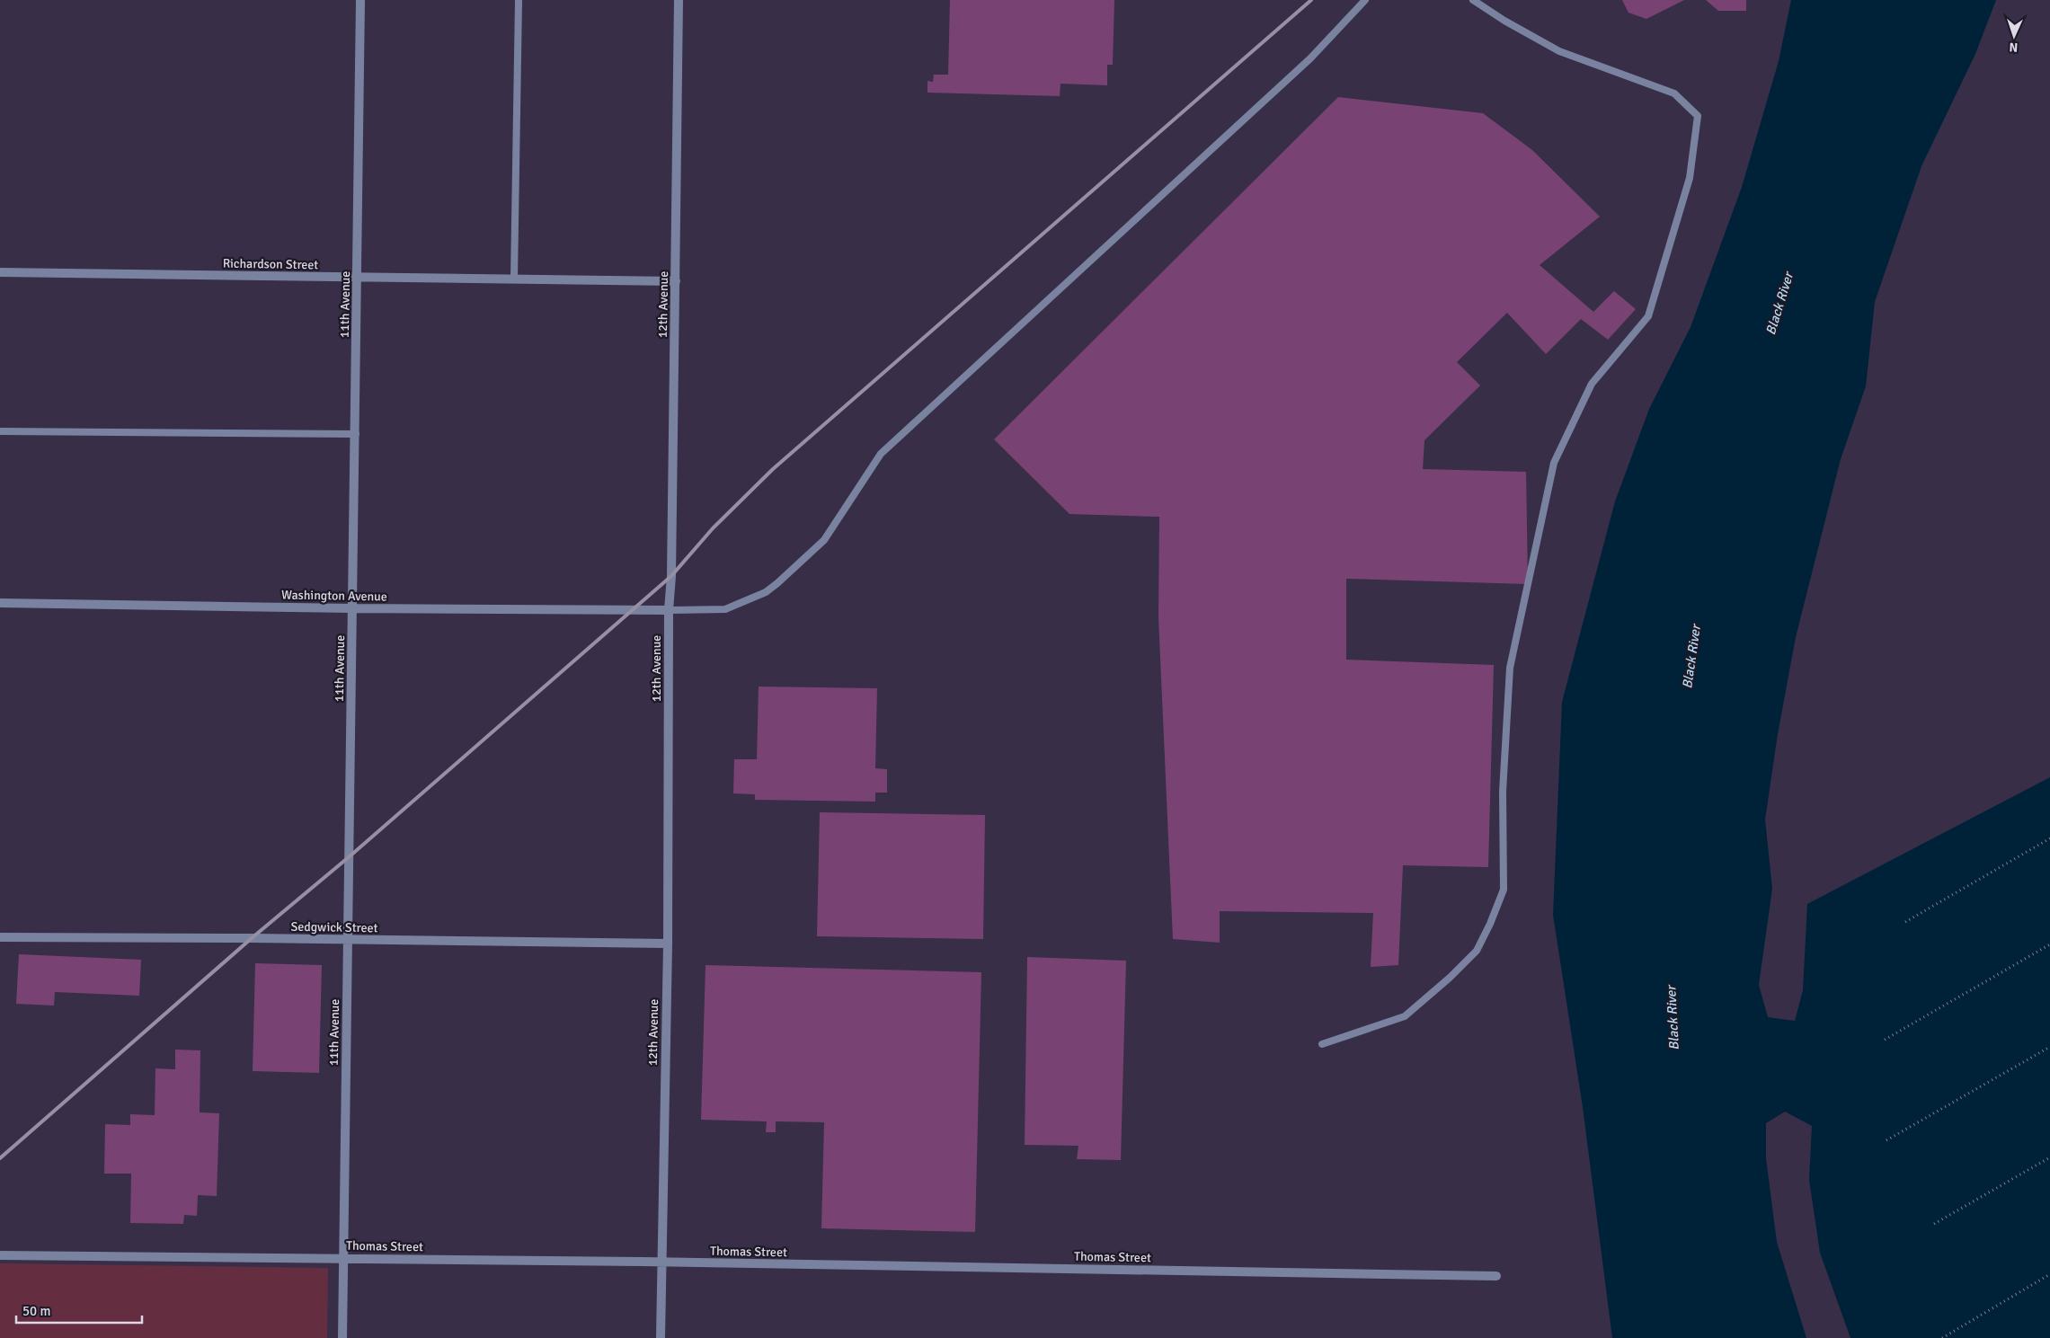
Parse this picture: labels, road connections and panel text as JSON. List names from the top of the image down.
{
  "streets": {
    "street": [
      "Richardson Street",
      "11th Avenue",
      "12th Avenue",
      "Washington Avenue",
      "Sedgwick Street",
      "Thomas Street"
    ]
  },
  "crossings": [
    ["Richardson Street", "11th Avenue"],
    ["Richardson Street", "12th Avenue"],
    ["11th Avenue", "Washington Avenue"],
    ["11th Avenue", "Sedgwick Street"],
    ["11th Avenue", "Thomas Street"],
    ["12th Avenue", "Washington Avenue"],
    ["12th Avenue", "Sedgwick Street"],
    ["12th Avenue", "Thomas Street"]
  ],
  "water": ["Black River"],
  "scale_bar": "50 m",
  "north": "bottom"
}
